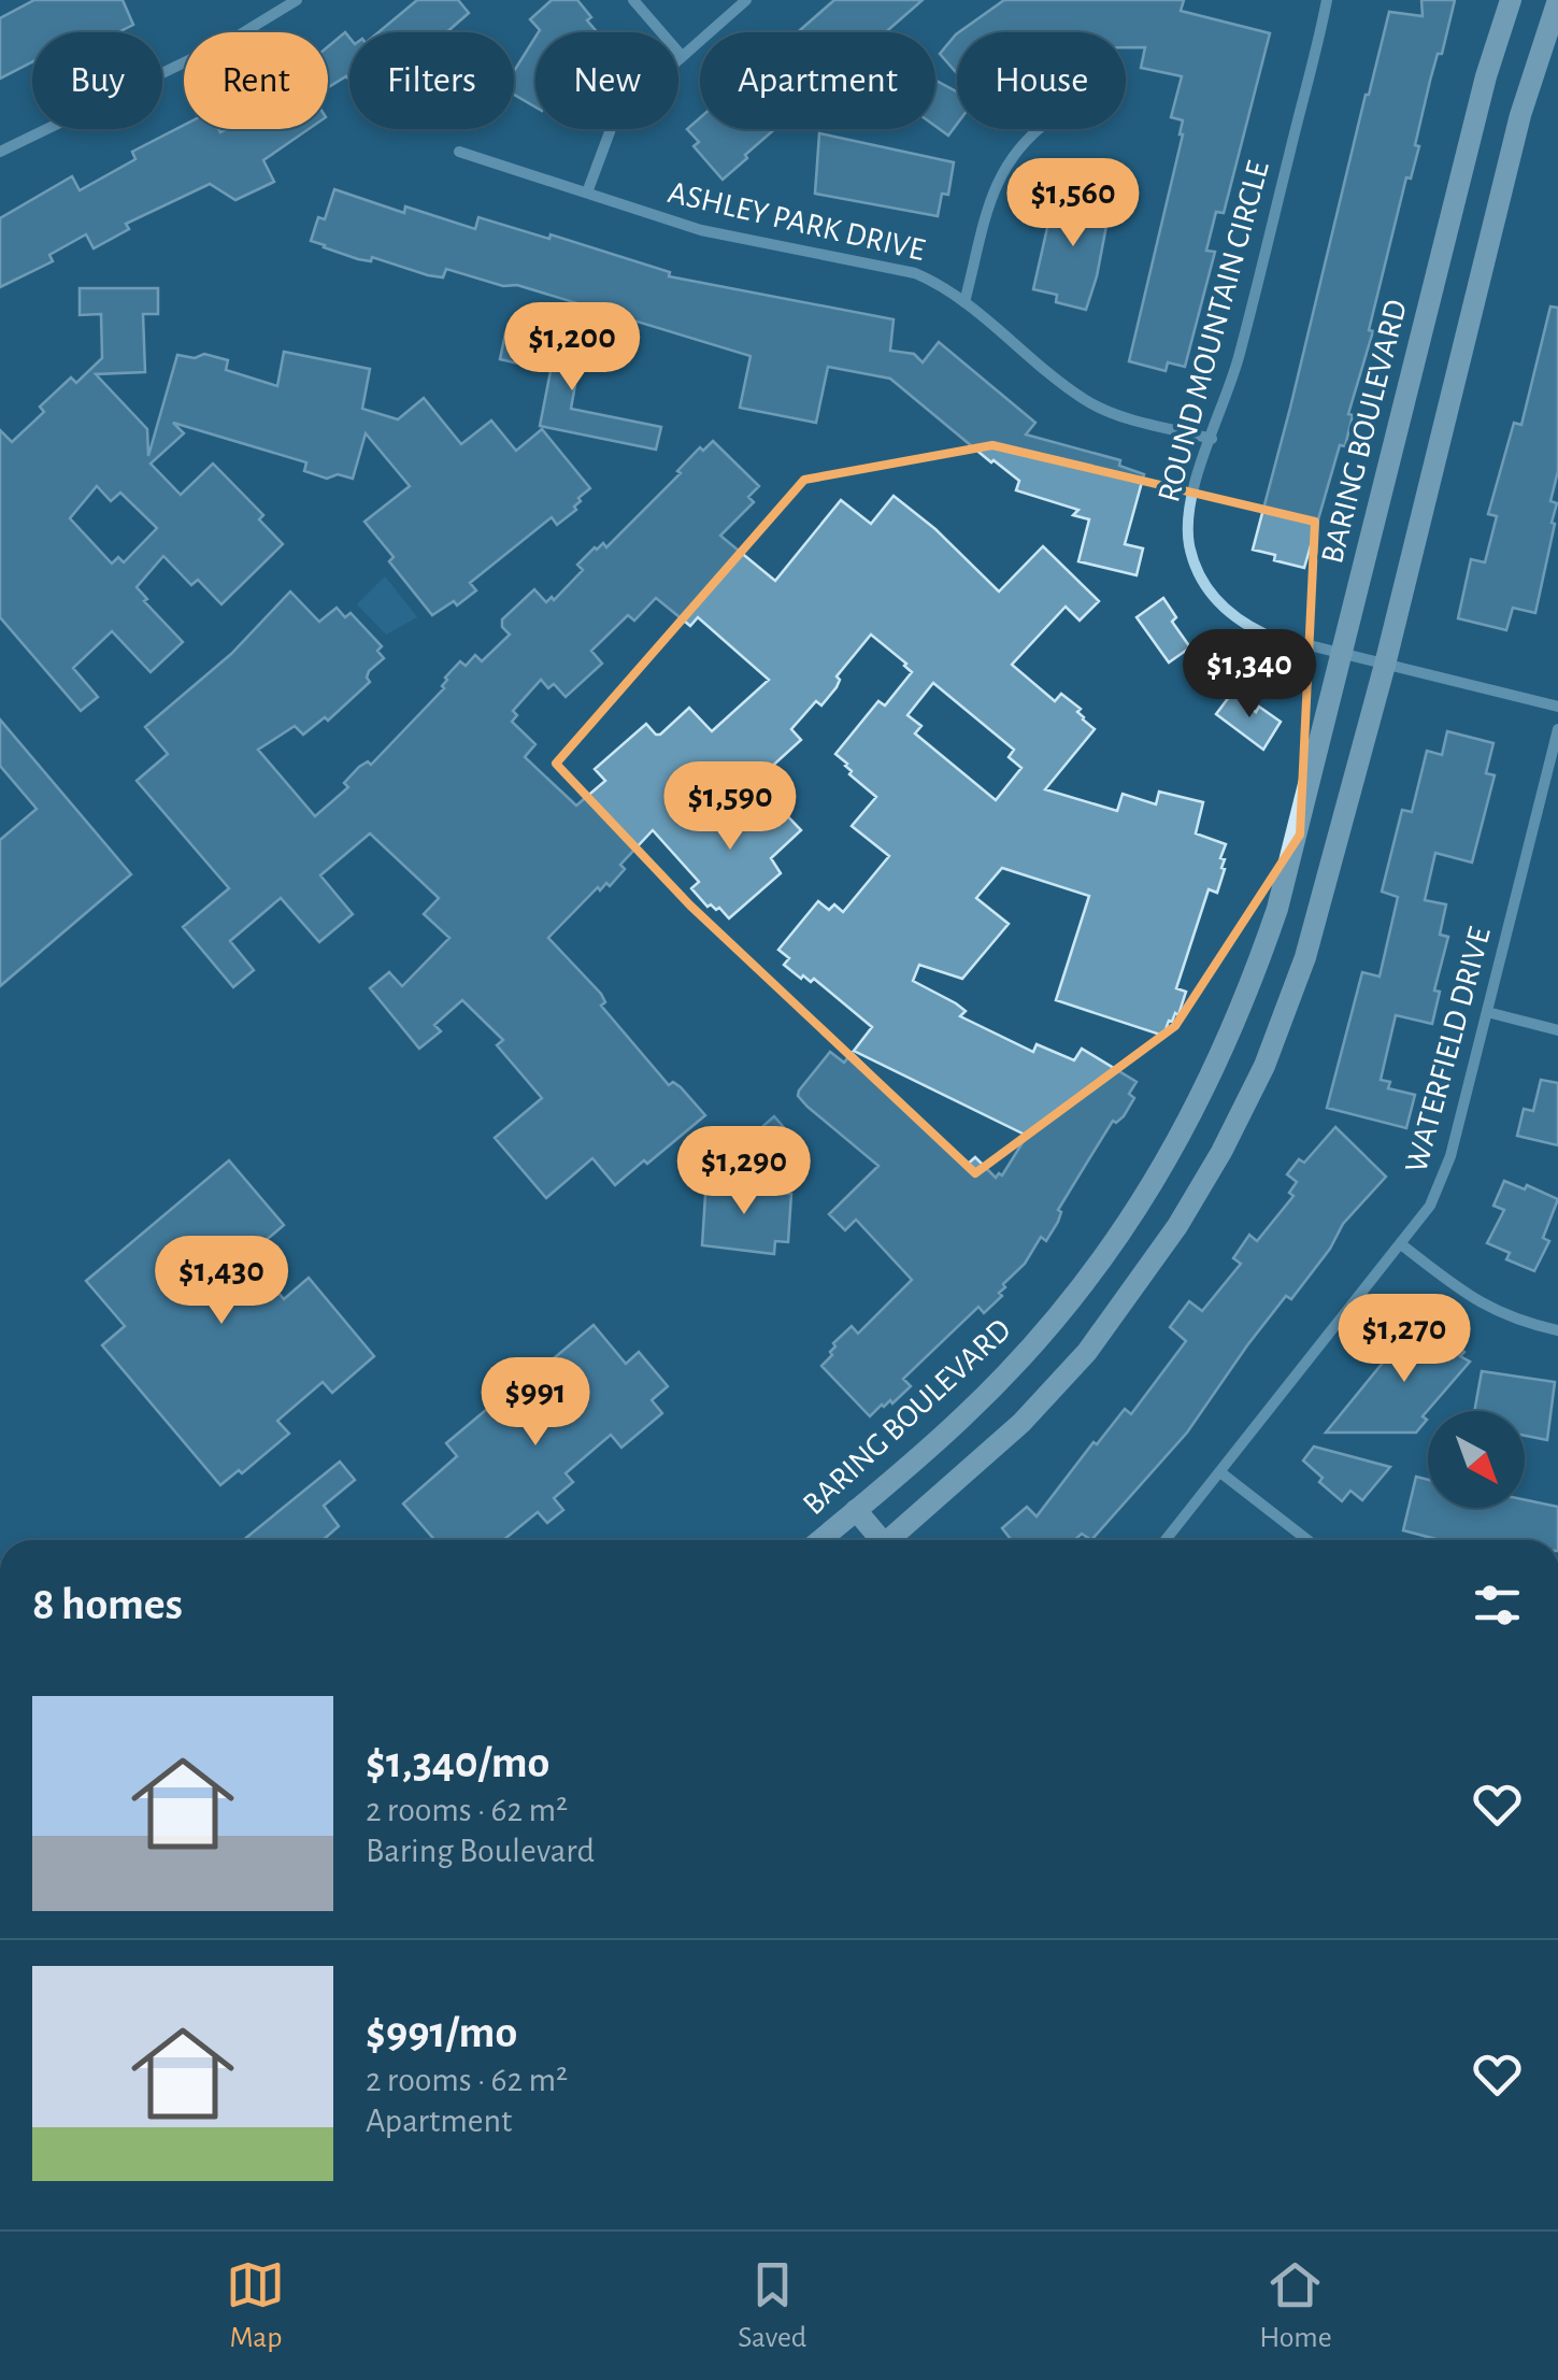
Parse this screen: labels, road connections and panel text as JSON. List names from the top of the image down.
{
  "streets": {
    "main road": ["BARING BOULEVARD"],
    "street": ["ASHLEY PARK DRIVE", "ROUND MOUNTAIN CIRCLE", "WATERFIELD DRIVE"]
  },
  "crossings": [
    ["ASHLEY PARK DRIVE", "ROUND MOUNTAIN CIRCLE"],
    ["ROUND MOUNTAIN CIRCLE", "BARING BOULEVARD"]
  ],
  "north": "bottom right",
  "page": {
    "chip": [
      "Buy",
      "Rent",
      "Filters",
      "New",
      "Apartment",
      "House"
    ],
    "price": [
      "$1,560",
      "$1,200",
      "$1,340",
      "$1,590",
      "$1,290",
      "$1,430",
      "$1,270",
      "$991"
    ],
    "heading": "8 homes",
    "list": [
      {
        "name": "$1,340/mo",
        "note": "2 rooms · 62 m² · Baring Boulevard"
      },
      {
        "name": "$991/mo",
        "note": "2 rooms · 62 m² · Apartment"
      }
    ],
    "tabs": ["Map", "Saved", "Home"]
  }
}
